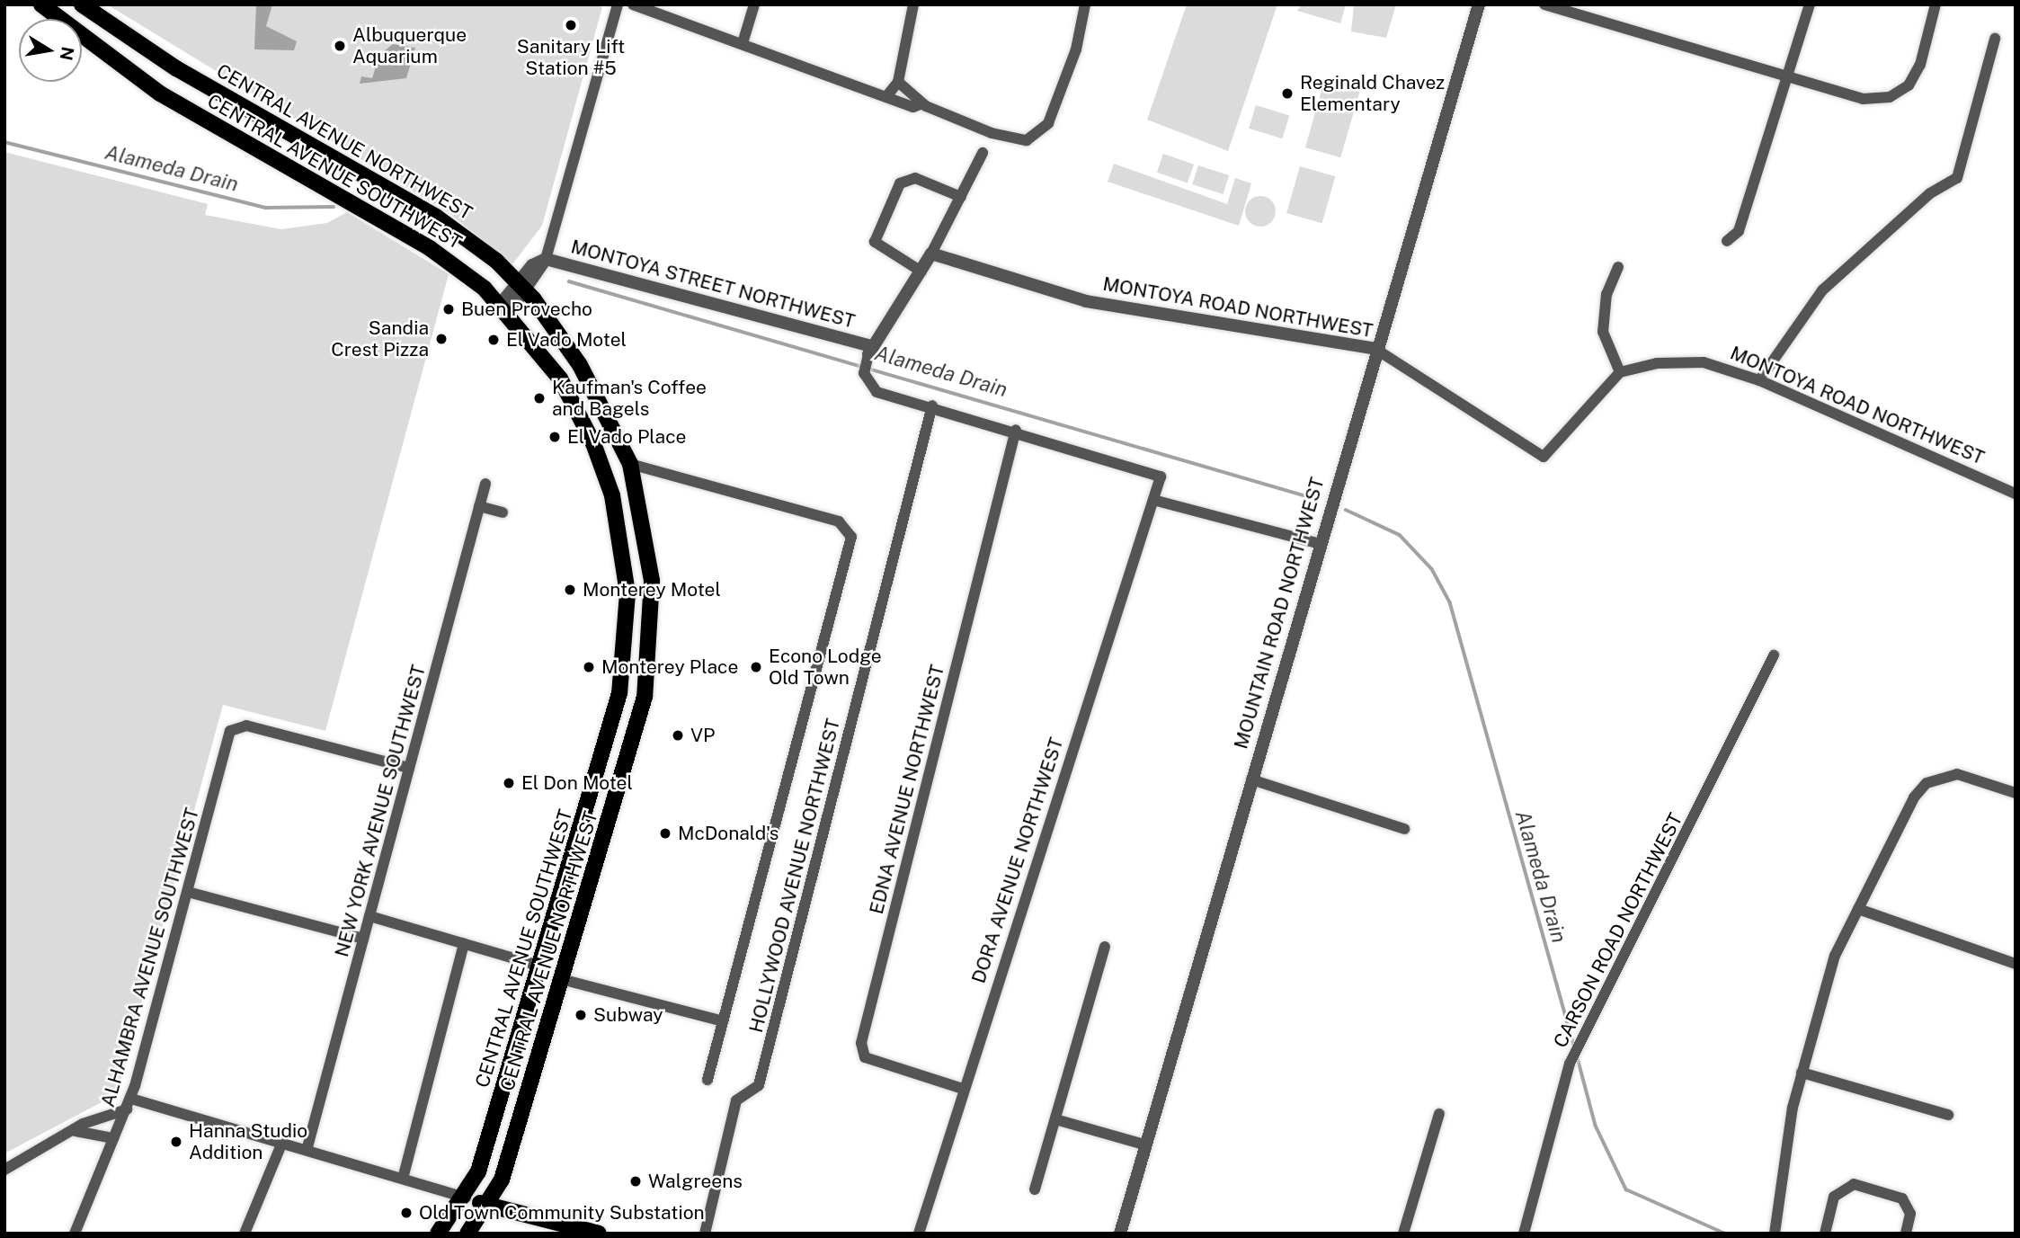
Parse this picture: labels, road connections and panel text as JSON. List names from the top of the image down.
{
  "streets": {
    "main road": ["CENTRAL AVENUE NORTHWEST", "CENTRAL AVENUE SOUTHWEST"],
    "street": [
      "MONTOYA STREET NORTHWEST",
      "MONTOYA ROAD NORTHWEST",
      "MOUNTAIN ROAD NORTHWEST",
      "EDNA AVENUE NORTHWEST",
      "NEW YORK AVENUE SOUTHWEST",
      "DORA AVENUE NORTHWEST",
      "HOLLYWOOD AVENUE NORTHWEST",
      "CARSON ROAD NORTHWEST",
      "ALHAMBRA AVENUE SOUTHWEST"
    ]
  },
  "crossings": [
    ["MONTOYA ROAD NORTHWEST", "MOUNTAIN ROAD NORTHWEST"],
    ["EDNA AVENUE NORTHWEST", "DORA AVENUE NORTHWEST"],
    ["NEW YORK AVENUE SOUTHWEST", "ALHAMBRA AVENUE SOUTHWEST"]
  ],
  "water": ["Alameda Drain"],
  "places": [
    "Sanitary Lift Station #5",
    "Albuquerque Aquarium",
    "Reginald Chavez Elementary",
    "Buen Provecho",
    "Sandia Crest Pizza",
    "El Vado Motel",
    "Kaufman's Coffee and Bagels",
    "El Vado Place",
    "Monterey Motel",
    "Monterey Place",
    "Econo Lodge Old Town",
    "VP",
    "El Don Motel",
    "McDonald's",
    "Subway",
    "Hanna Studio Addition",
    "Walgreens",
    "Old Town Community Substation"
  ],
  "north": "right"
}
